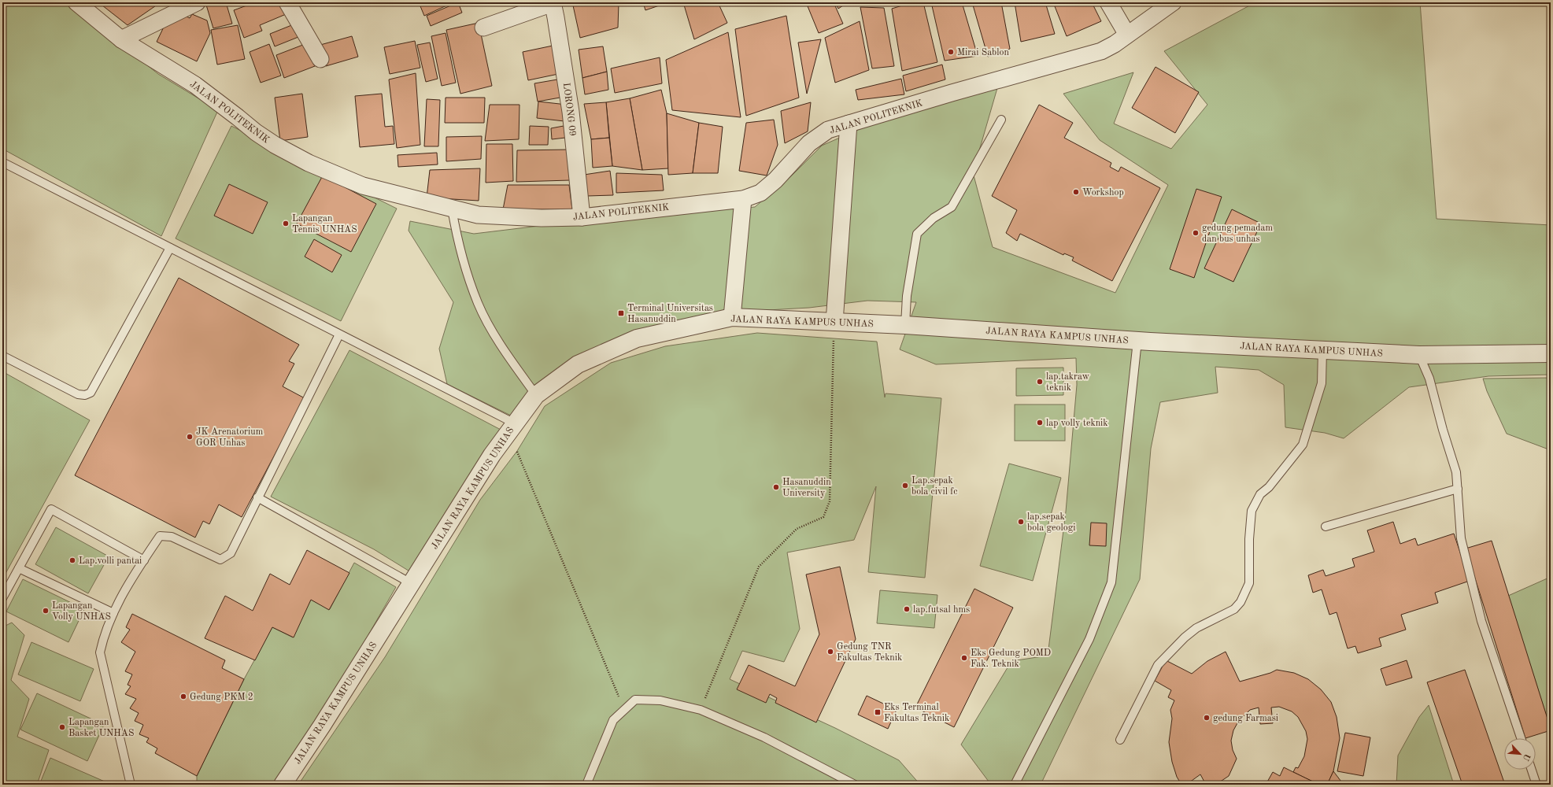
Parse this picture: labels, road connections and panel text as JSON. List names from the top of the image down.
{
  "streets": {
    "street": ["LORONG 09", "JALAN POLITEKNIK", "JALAN RAYA KAMPUS UNHAS"]
  },
  "crossings": [
    ["LORONG 09", "JALAN POLITEKNIK"]
  ],
  "places": {
    "other": [
      "Mirai Sablon",
      "Workshop",
      "Lapangan Tennis UNHAS",
      "gedung pemadam dan bus unhas",
      "lap.takraw teknik",
      "lap volly teknik",
      "JK Arenatorium GOR Unhas",
      "Lap.sepak bola civil fc",
      "Hasanuddin University",
      "lap.sepak bola geologi",
      "Lap.volli pantai",
      "lap.futsal hms",
      "Lapangan Volly UNHAS",
      "Gedung TNR Fakultas Teknik",
      "Eks Gedung POMD Fak. Teknik",
      "Gedung PKM 2",
      "gedung Farmasi",
      "Lapangan Basket UNHAS"
    ],
    "transit": ["Terminal Universitas Hasanuddin", "Eks Terminal Fakultas Teknik"]
  },
  "north": "bottom right"
}
